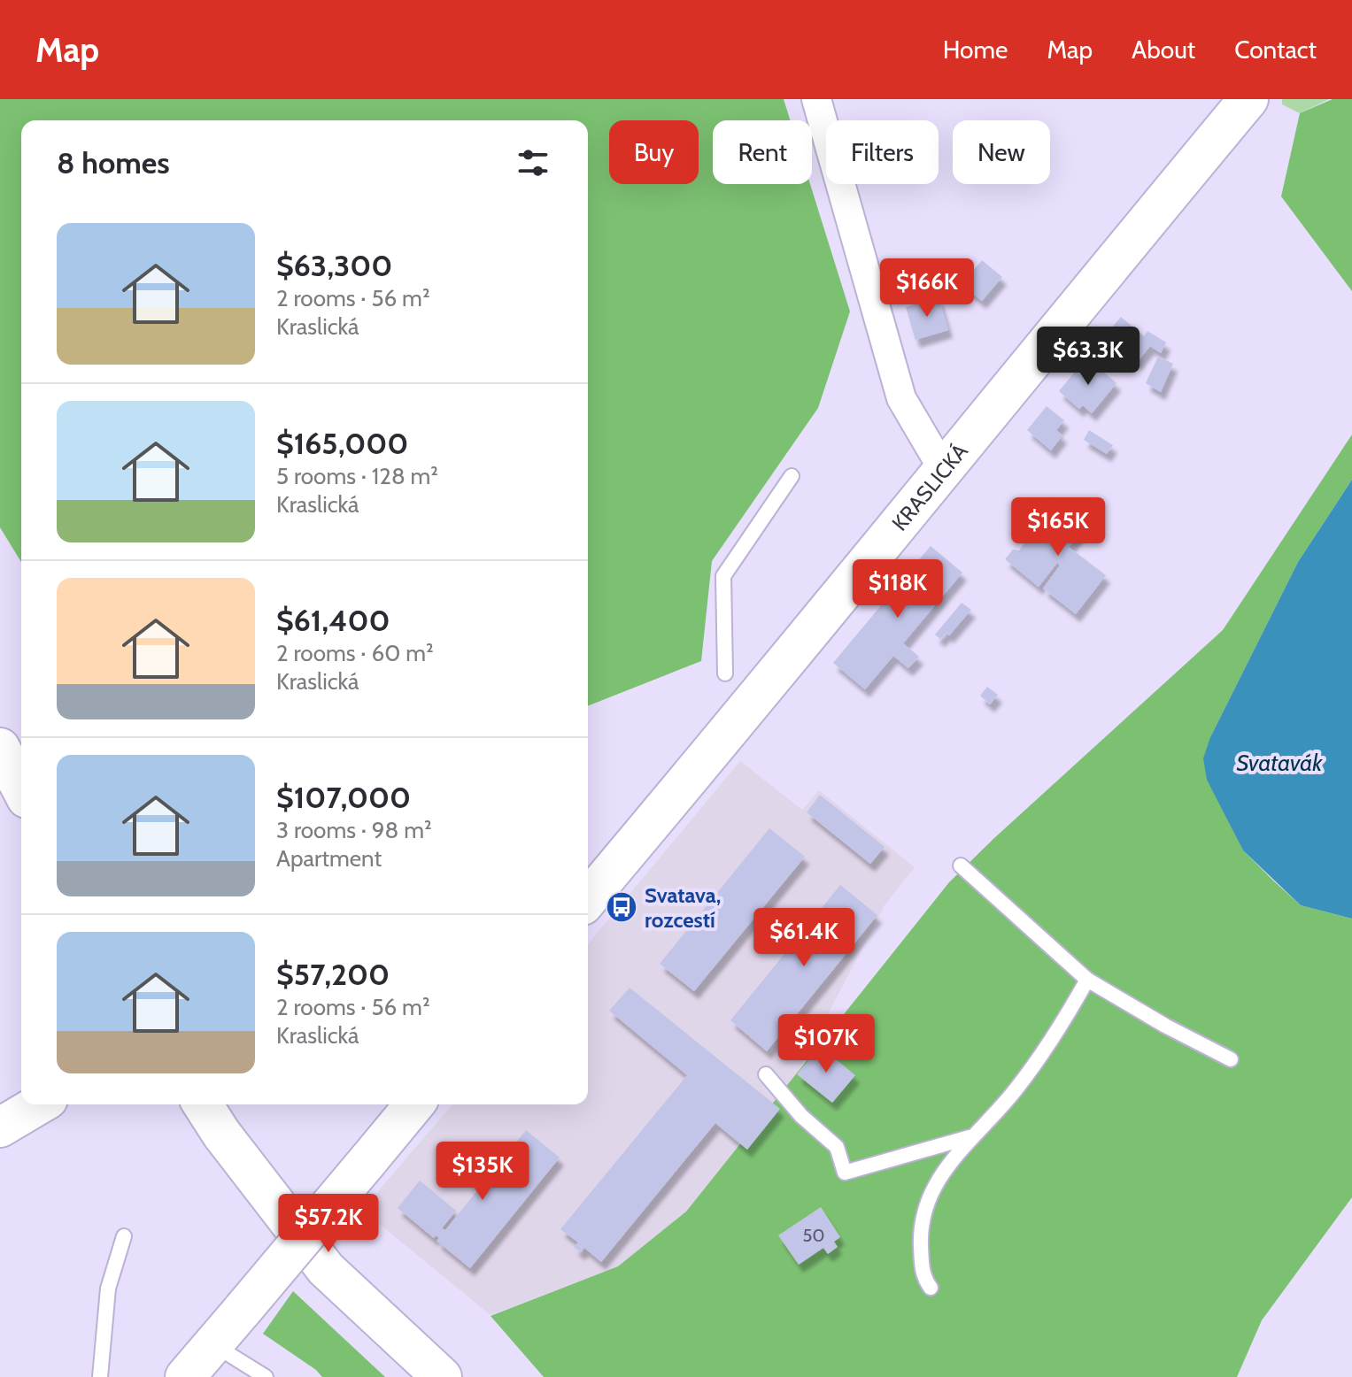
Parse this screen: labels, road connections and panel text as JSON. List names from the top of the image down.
{
  "streets": {
    "main road": ["KRASLICKÁ"]
  },
  "water": ["Svatavák"],
  "places": {
    "bus stop": ["Svatava, rozcestí"]
  },
  "house_numbers": ["50"],
  "page": {
    "header": "Map",
    "nav": [
      "Home",
      "Map",
      "About",
      "Contact"
    ],
    "chip": [
      "Buy",
      "Rent",
      "Filters",
      "New"
    ],
    "heading": "8 homes",
    "list": [
      {
        "name": "$63,300",
        "note": "2 rooms · 56 m² · Kraslická"
      },
      {
        "name": "$165,000",
        "note": "5 rooms · 128 m² · Kraslická"
      },
      {
        "name": "$61,400",
        "note": "2 rooms · 60 m² · Kraslická"
      },
      {
        "name": "$107,000",
        "note": "3 rooms · 98 m² · Apartment"
      },
      {
        "name": "$57,200",
        "note": "2 rooms · 56 m² · Kraslická"
      }
    ],
    "price": [
      "$166K",
      "$63.3K",
      "$165K",
      "$118K",
      "$61.4K",
      "$107K",
      "$135K",
      "$57.2K"
    ]
  }
}
